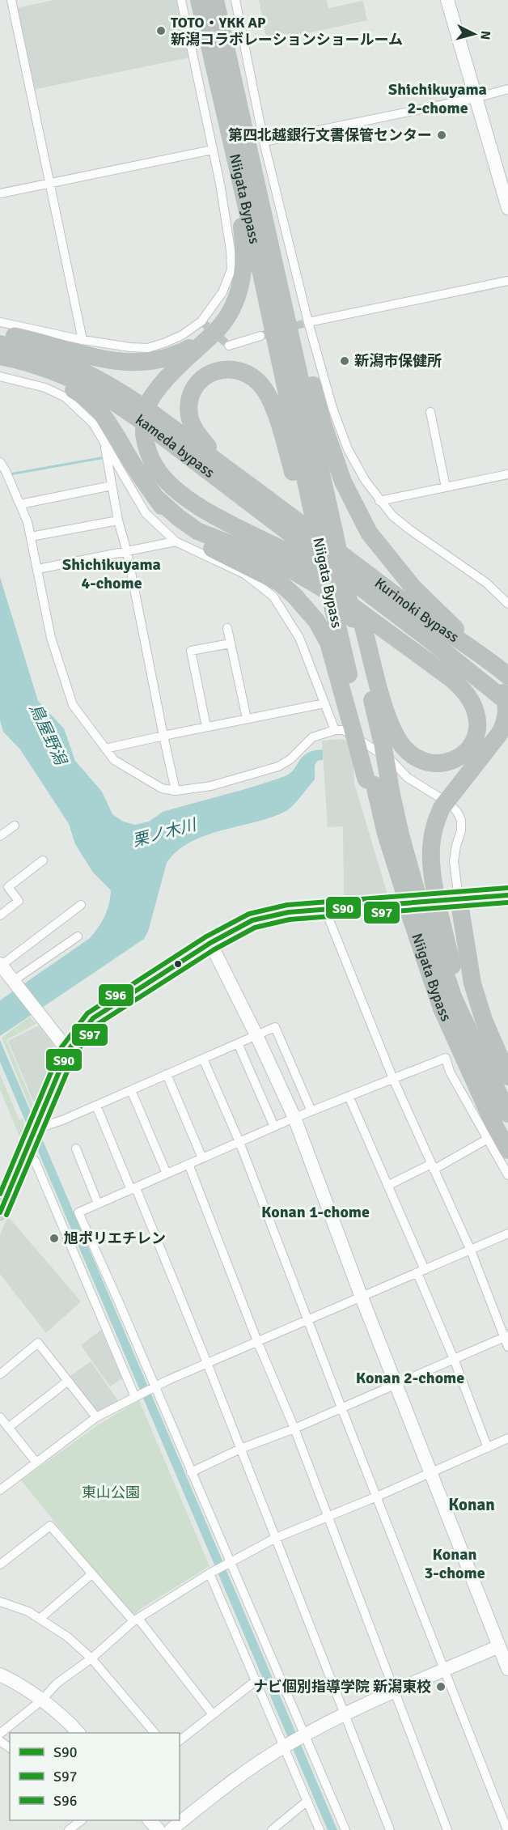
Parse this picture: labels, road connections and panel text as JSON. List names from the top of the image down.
{
  "streets": {
    "highway": ["Niigata Bypass", "kameda bypass", "Kurinoki Bypass"]
  },
  "crossings": [
    ["Niigata Bypass", "kameda bypass"],
    ["Niigata Bypass", "Kurinoki Bypass"],
    ["kameda bypass", "Kurinoki Bypass"]
  ],
  "districts": [
    "Shichikuyama 2-chome",
    "Shichikuyama 4-chome",
    "Konan 1-chome",
    "Konan 2-chome",
    "Konan",
    "Konan 3-chome"
  ],
  "water": ["鳥屋野潟", "栗ノ木川"],
  "parks": ["東山公園"],
  "places": [
    "TOTO・YKK AP 新潟コラボレーションショールーム",
    "第四北越銀行文書保管センター",
    "新潟市保健所",
    "旭ポリエチレン",
    "ナビ個別指導学院 新潟東校"
  ],
  "lines": ["transit line S96", "transit line S90", "transit line S97"],
  "legend": ["S90", "S97", "S96"],
  "north": "right"
}
